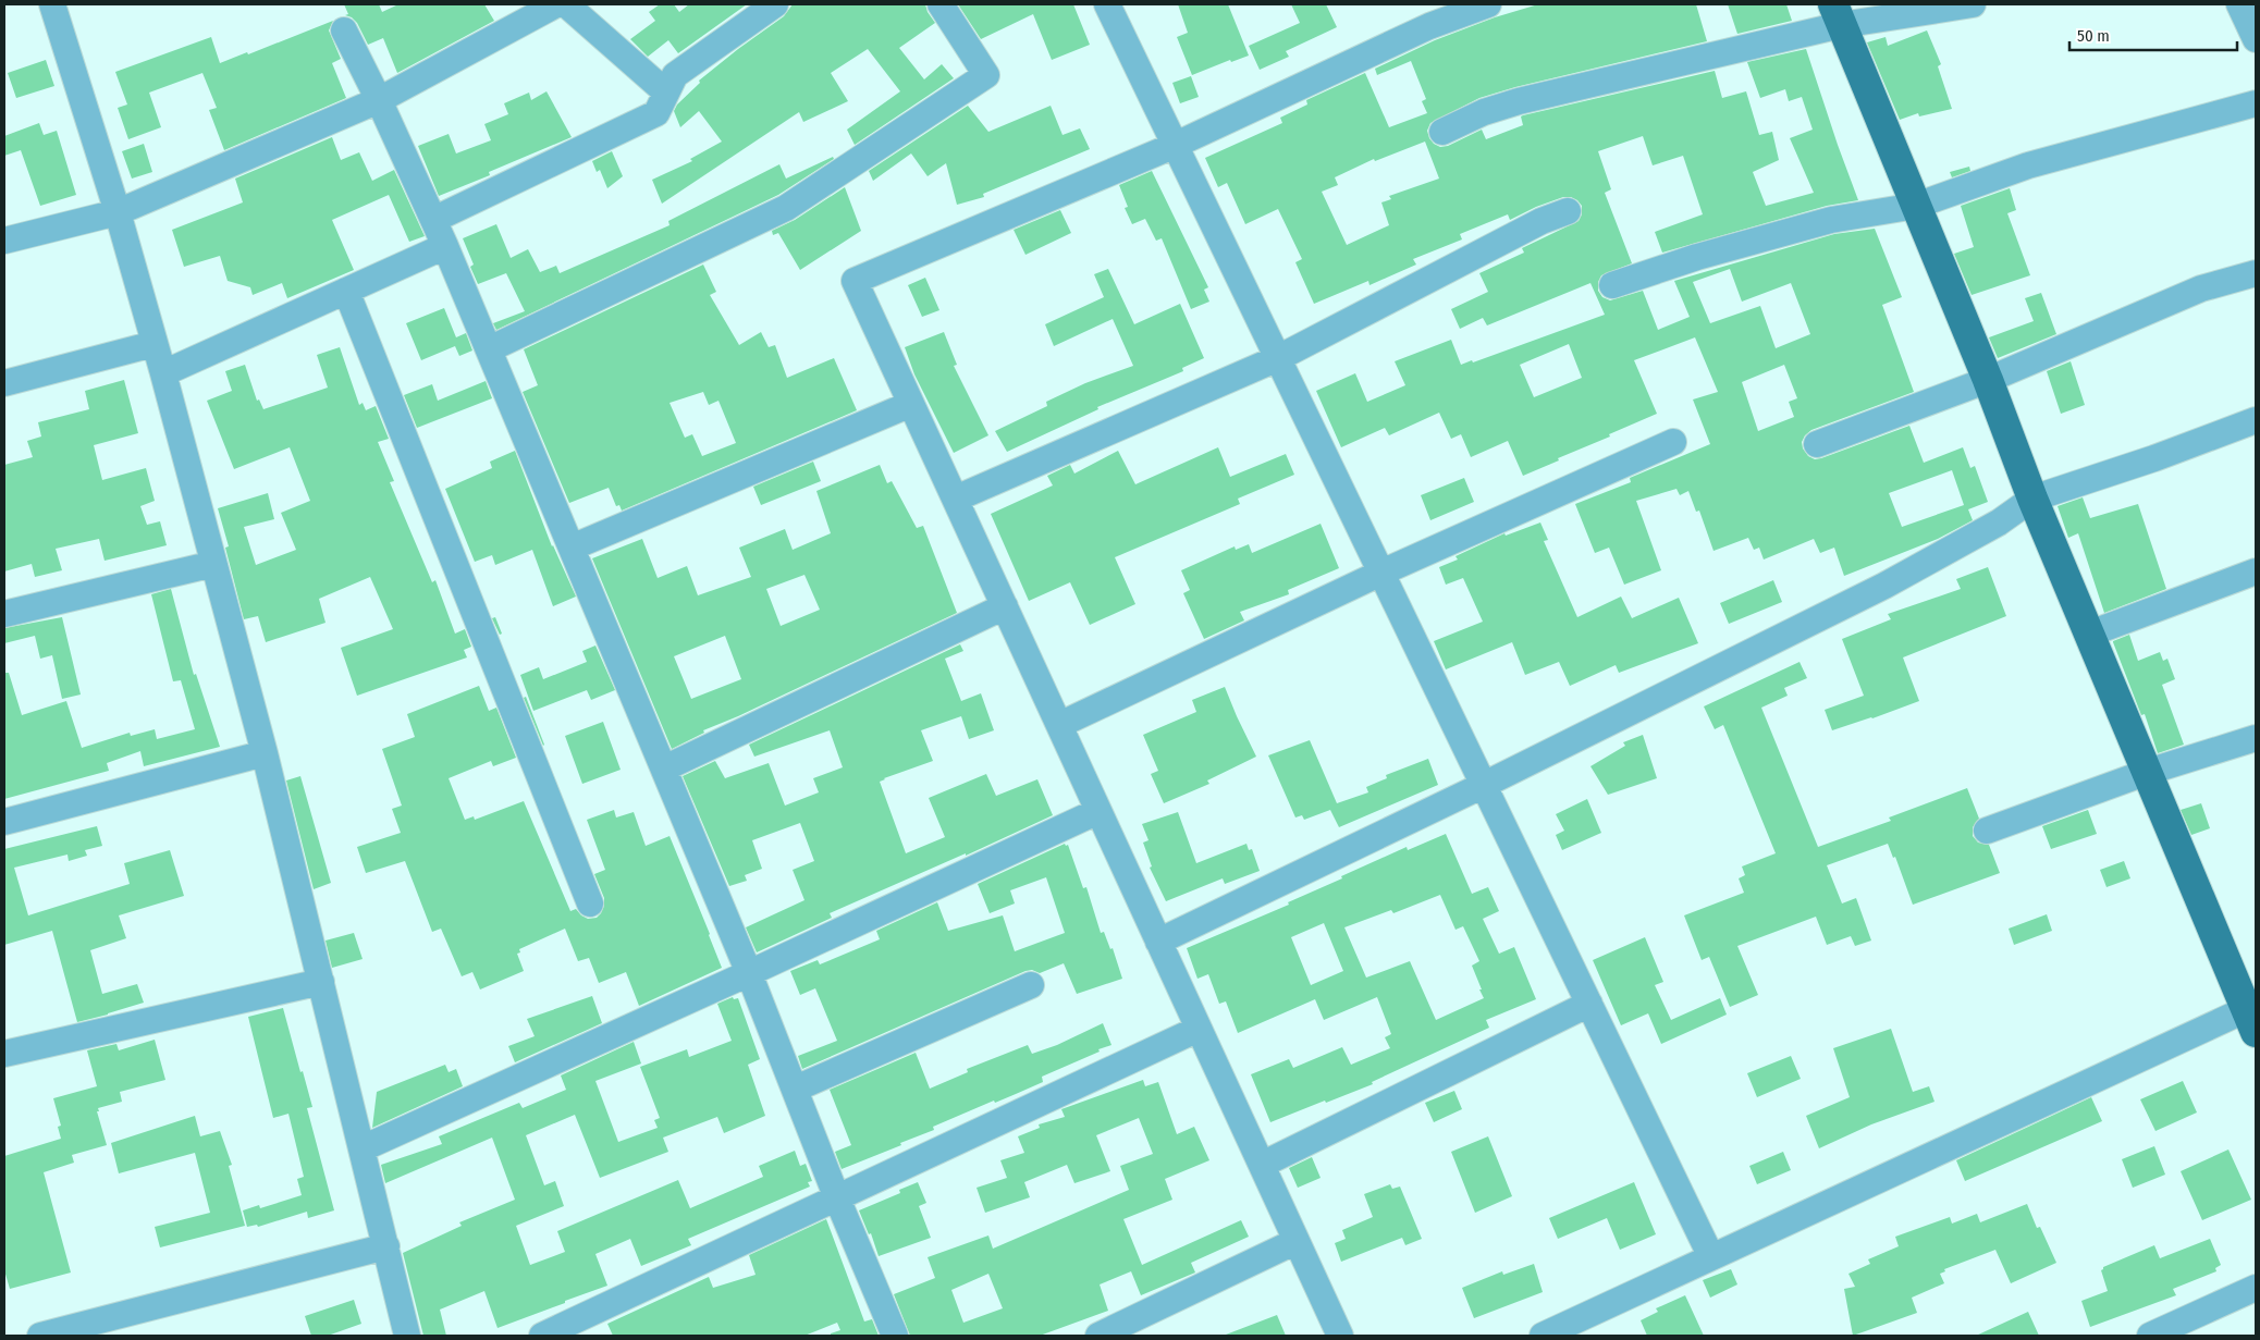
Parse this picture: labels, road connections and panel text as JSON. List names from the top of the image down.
{
  "scale_bar": "50 m"
}
